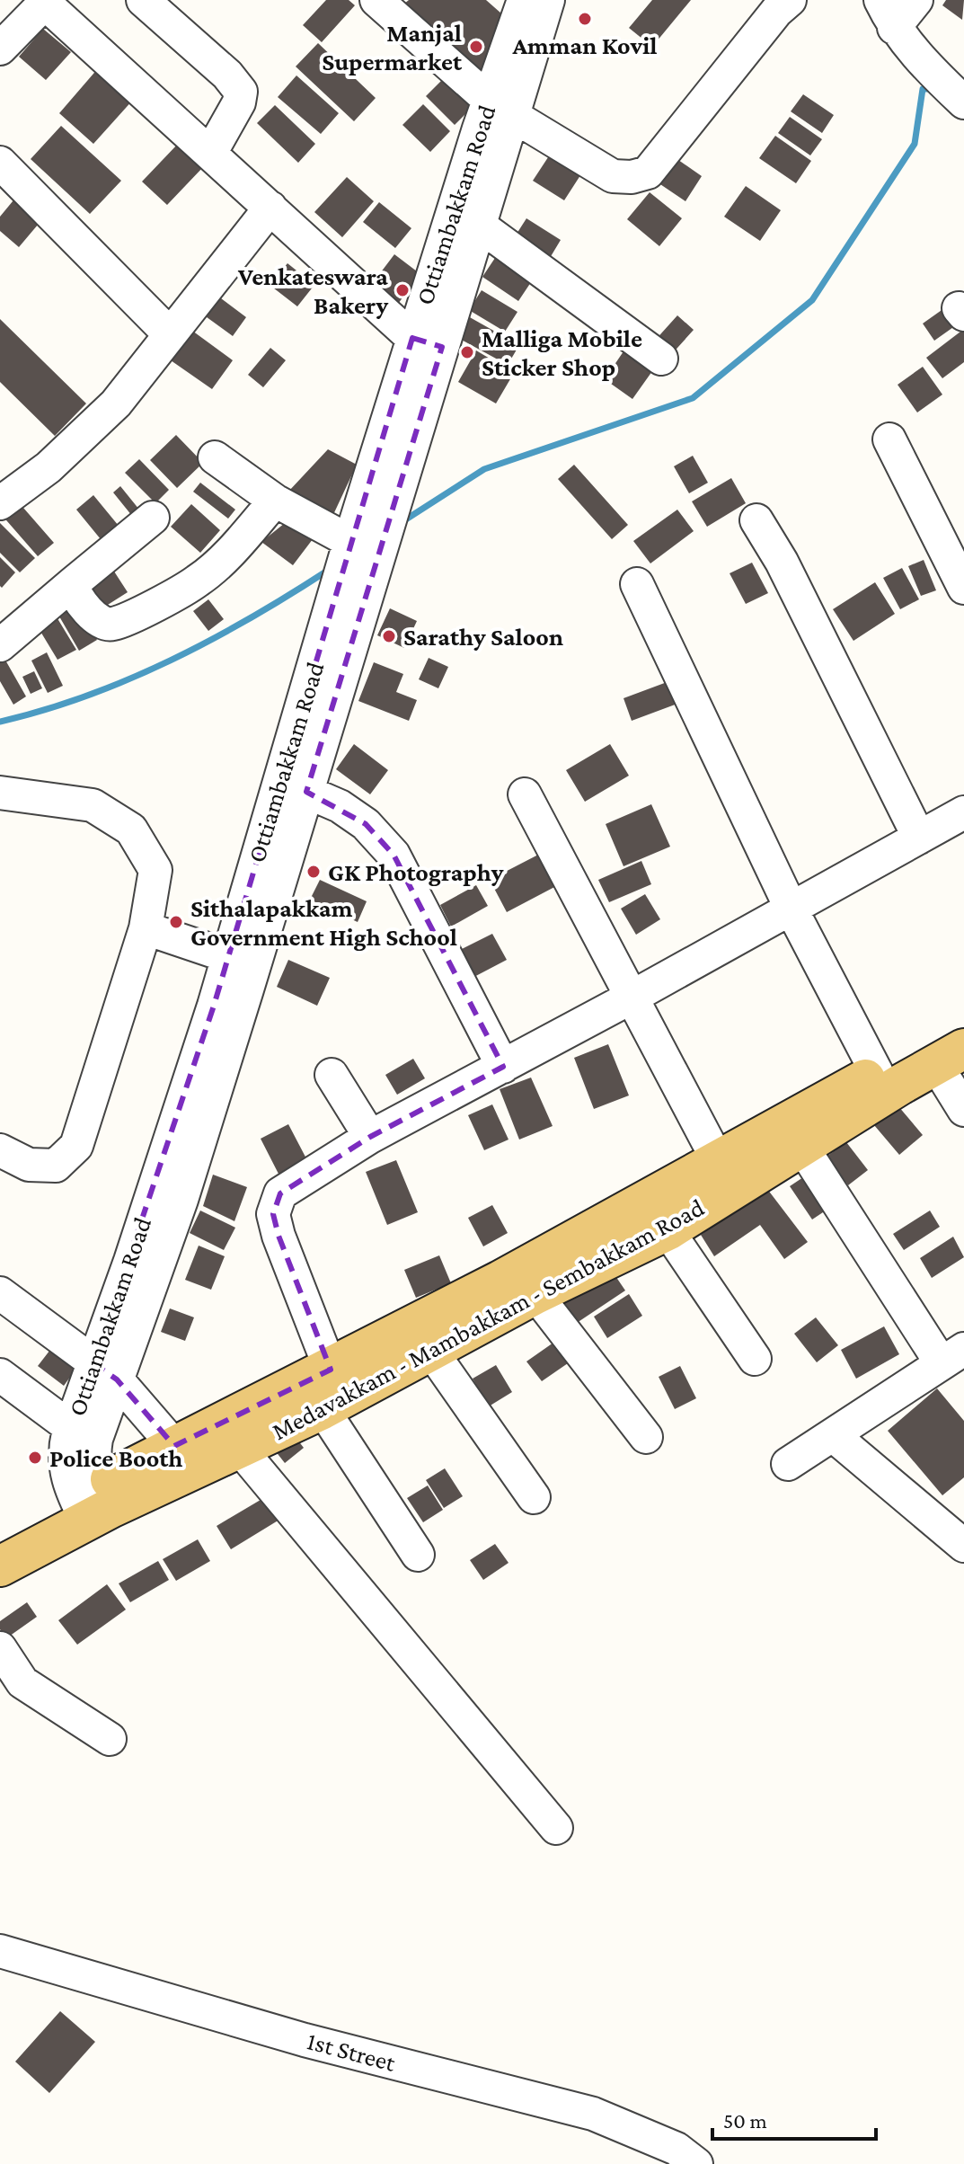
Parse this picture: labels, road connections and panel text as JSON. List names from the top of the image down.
{
  "streets": {
    "main road": ["Medavakkam - Mambakkam - Sembakkam Road"],
    "street": ["Ottiambakkam Road", "1st Street"]
  },
  "crossings": [
    ["Ottiambakkam Road", "Medavakkam - Mambakkam - Sembakkam Road"]
  ],
  "places": [
    "Amman Kovil",
    "Manjal Supermarket",
    "Venkateswara Bakery",
    "Malliga Mobile Sticker Shop",
    "Sarathy Saloon",
    "GK Photography",
    "Sithalapakkam Government High School",
    "Police Booth"
  ],
  "scale_bar": "50 m"
}
